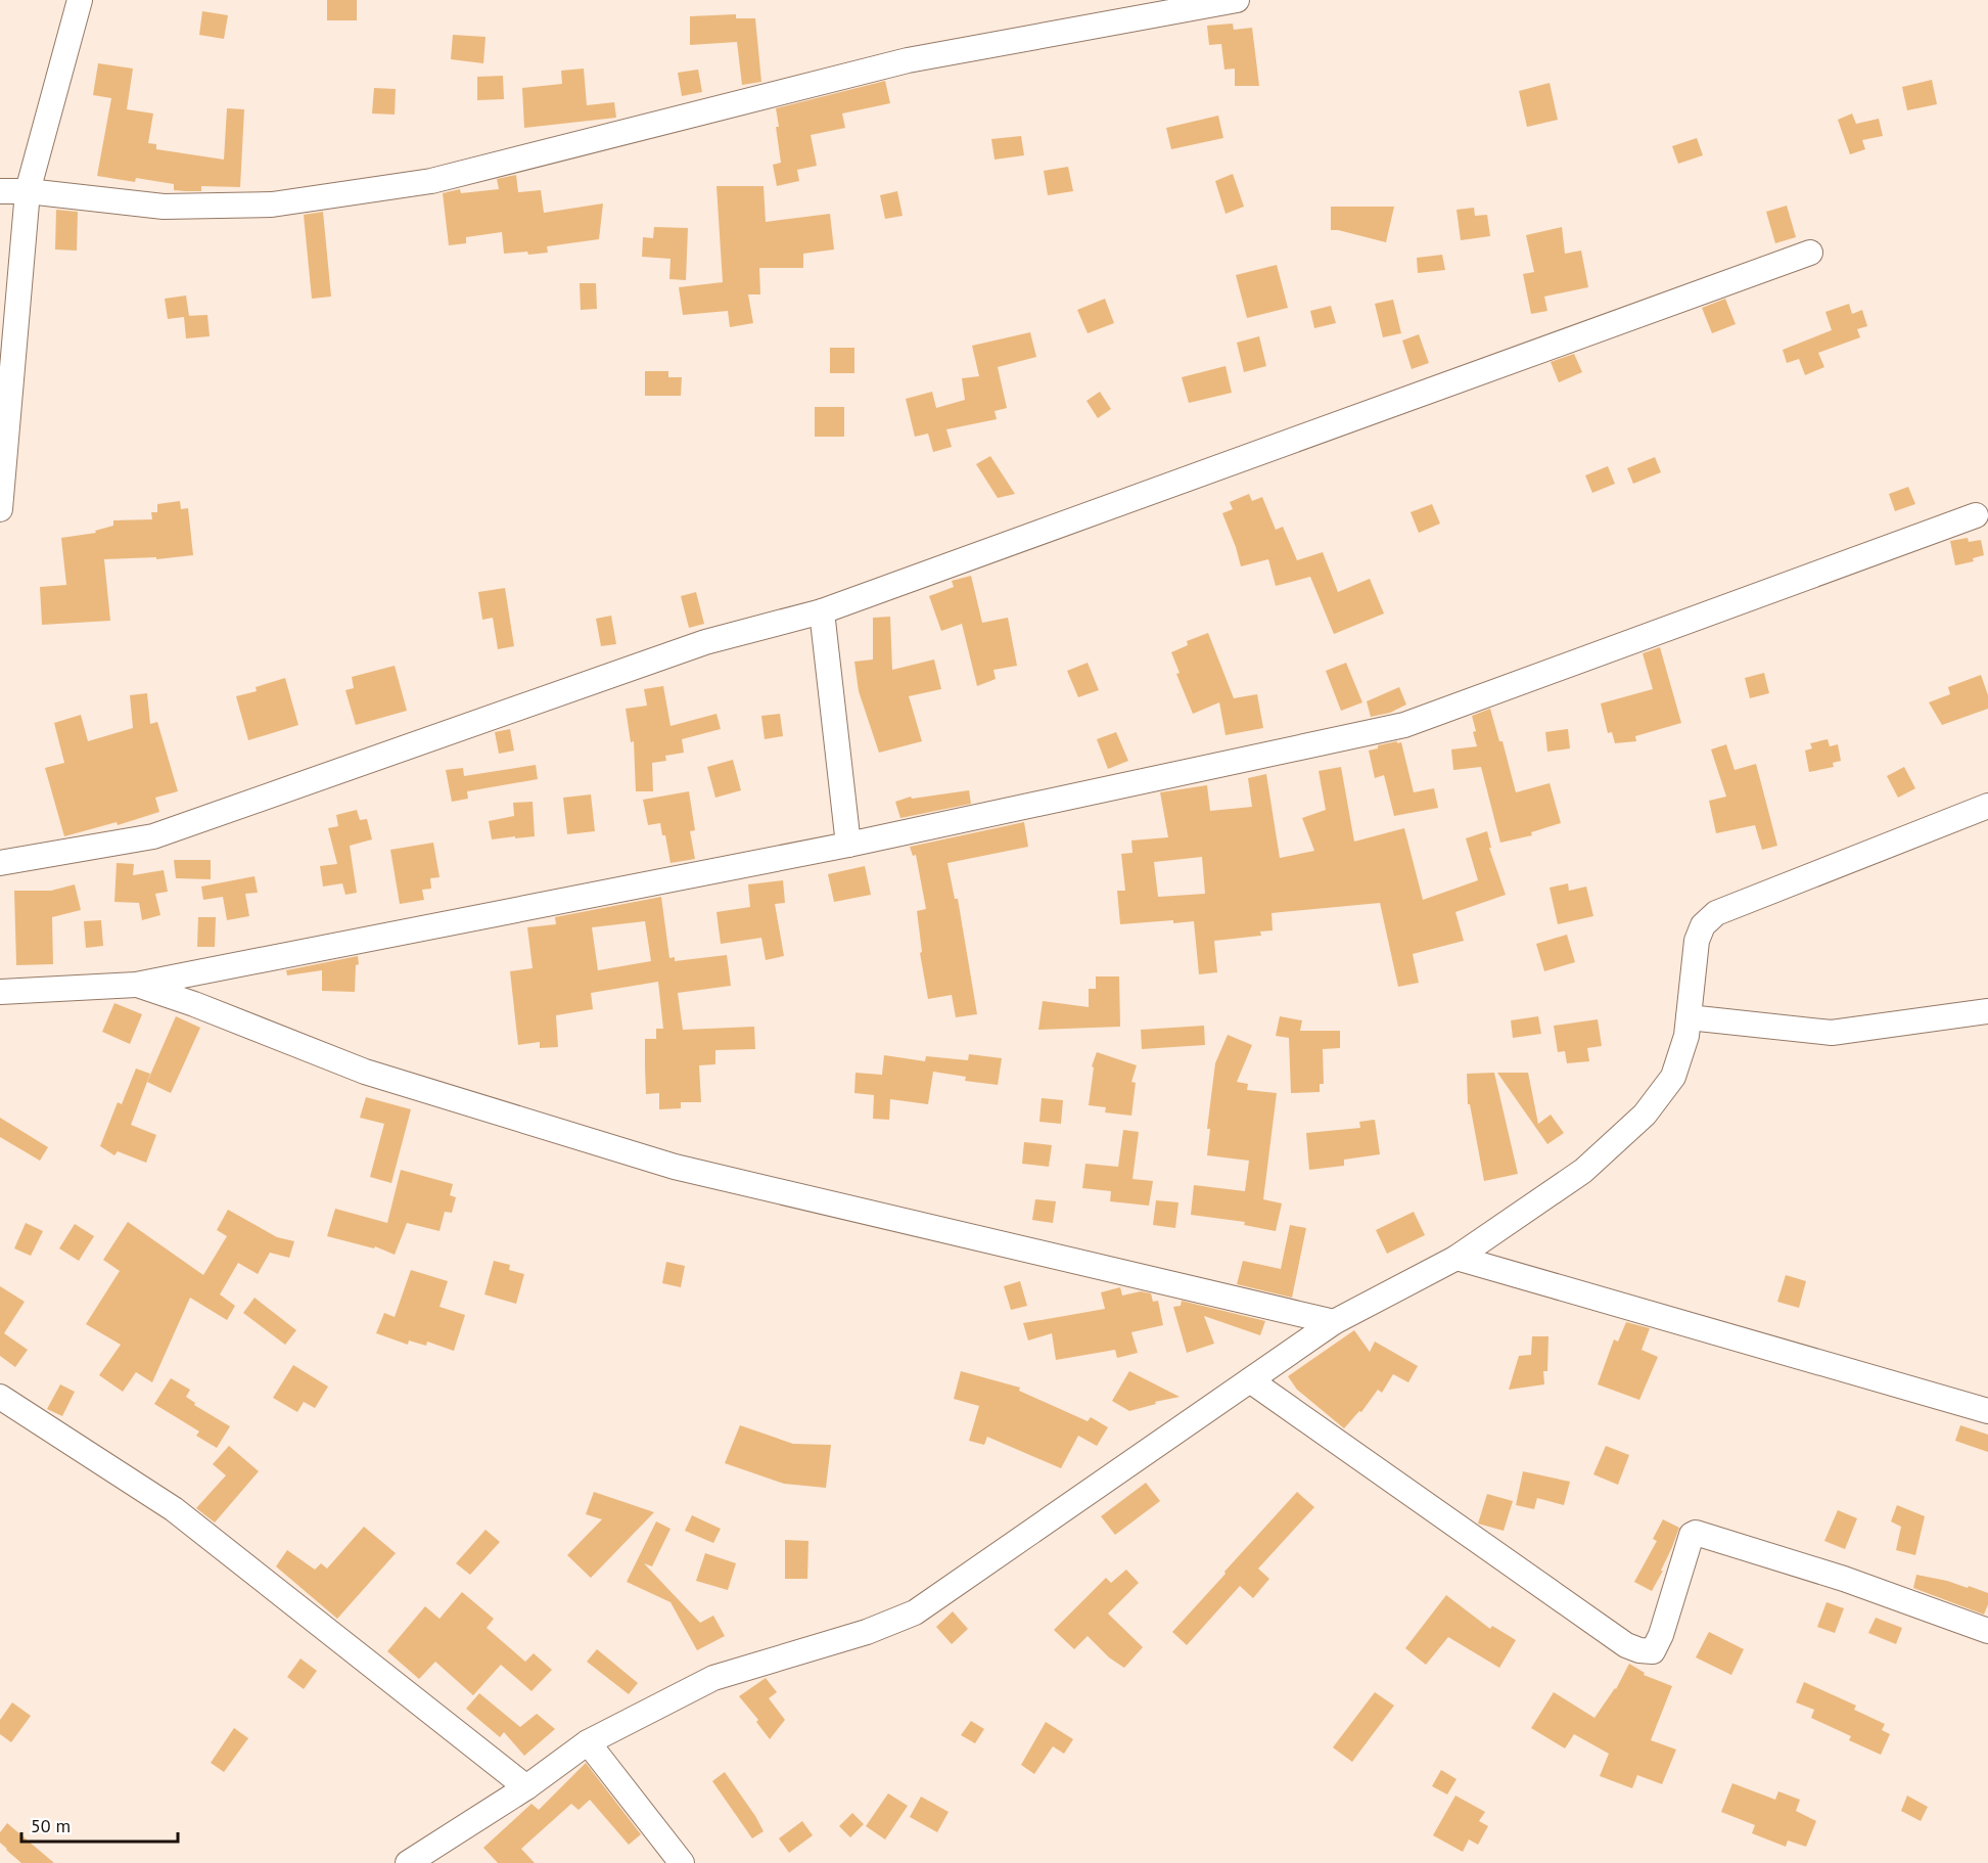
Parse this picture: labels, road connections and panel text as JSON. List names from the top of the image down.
{
  "scale_bar": "50 m"
}
